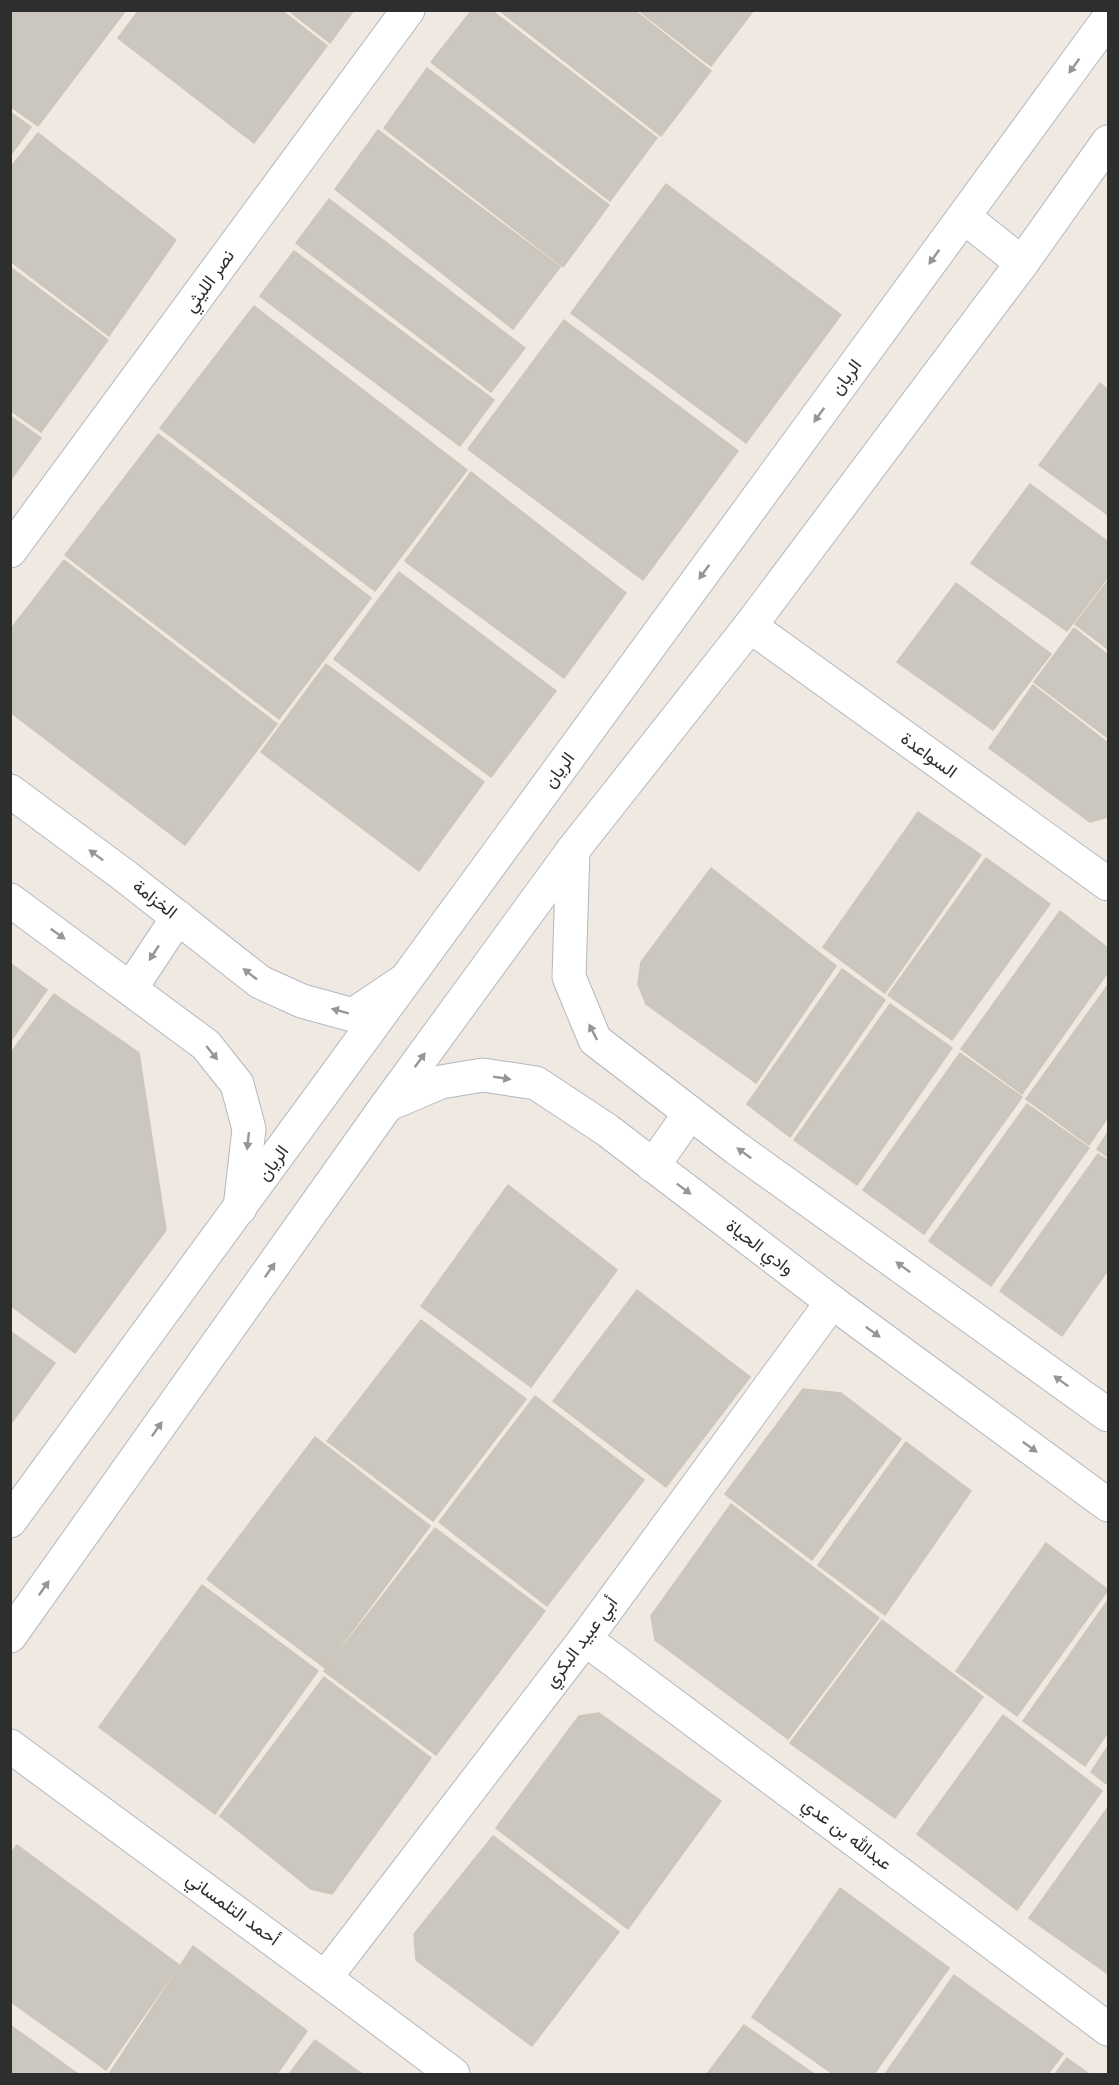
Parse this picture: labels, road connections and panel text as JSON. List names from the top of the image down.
{
  "streets": {
    "street": [
      "نصر الليثي",
      "الريان",
      "السواعدة",
      "الخزامة",
      "وادي الحياة",
      "أبي عبيد البكري",
      "عبدالله بن عدي",
      "أحمد التلمساني"
    ]
  },
  "crossings": [
    ["الريان", "الخزامة"],
    ["وادي الحياة", "أبي عبيد البكري"],
    ["أبي عبيد البكري", "عبدالله بن عدي"],
    ["أبي عبيد البكري", "أحمد التلمساني"]
  ]
}
